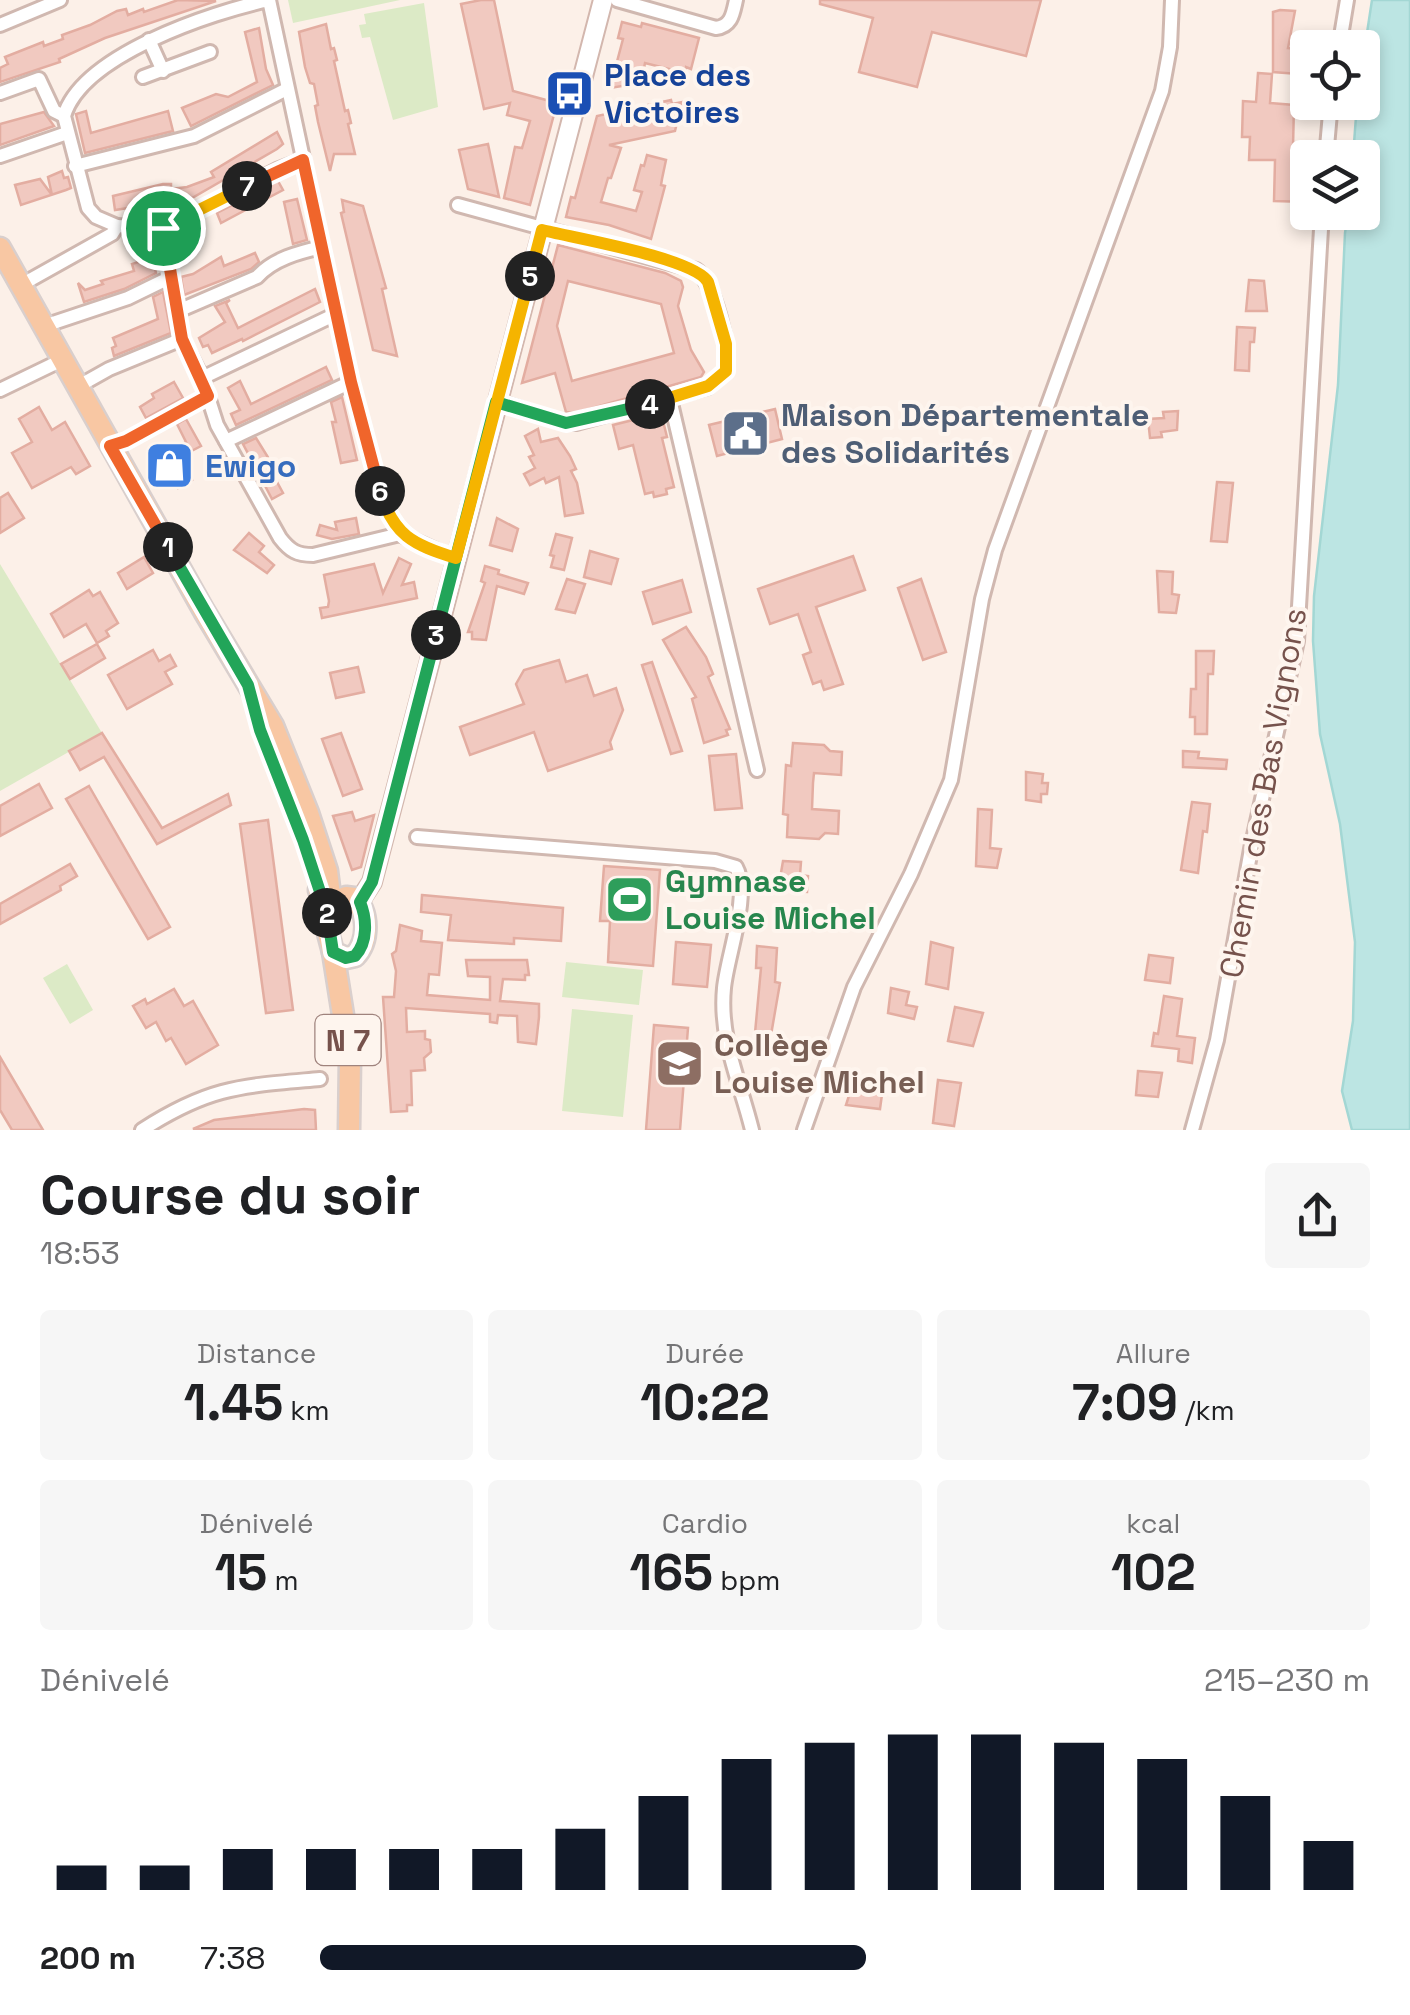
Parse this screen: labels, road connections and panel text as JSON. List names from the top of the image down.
{
  "streets": {
    "main road": ["N 7"],
    "street": ["Chemin des Bas Vignons"]
  },
  "places": {
    "bus stop": ["Place des Victoires"],
    "public building": ["Maison Départementale des Solidarités"],
    "shop": ["Ewigo"],
    "sports": ["Gymnase Louise Michel"],
    "school or university": ["Collège Louise Michel"]
  },
  "page": {
    "pins": [
      "7",
      "5",
      "4",
      "6",
      "1",
      "3",
      "2"
    ],
    "heading": ["Course du soir", "18:53"],
    "stats": [
      ["Distance", "1.45 km"],
      ["Durée", "10:22"],
      ["Allure", "7:09 /km"],
      ["Dénivelé", "15 m"],
      ["Cardio", "165 bpm"],
      ["kcal", "102"]
    ],
    "chart": ["Dénivelé", "215–230 m"],
    "list": [
      {
        "name": "200 m",
        "note": "7:38"
      }
    ]
  }
}
